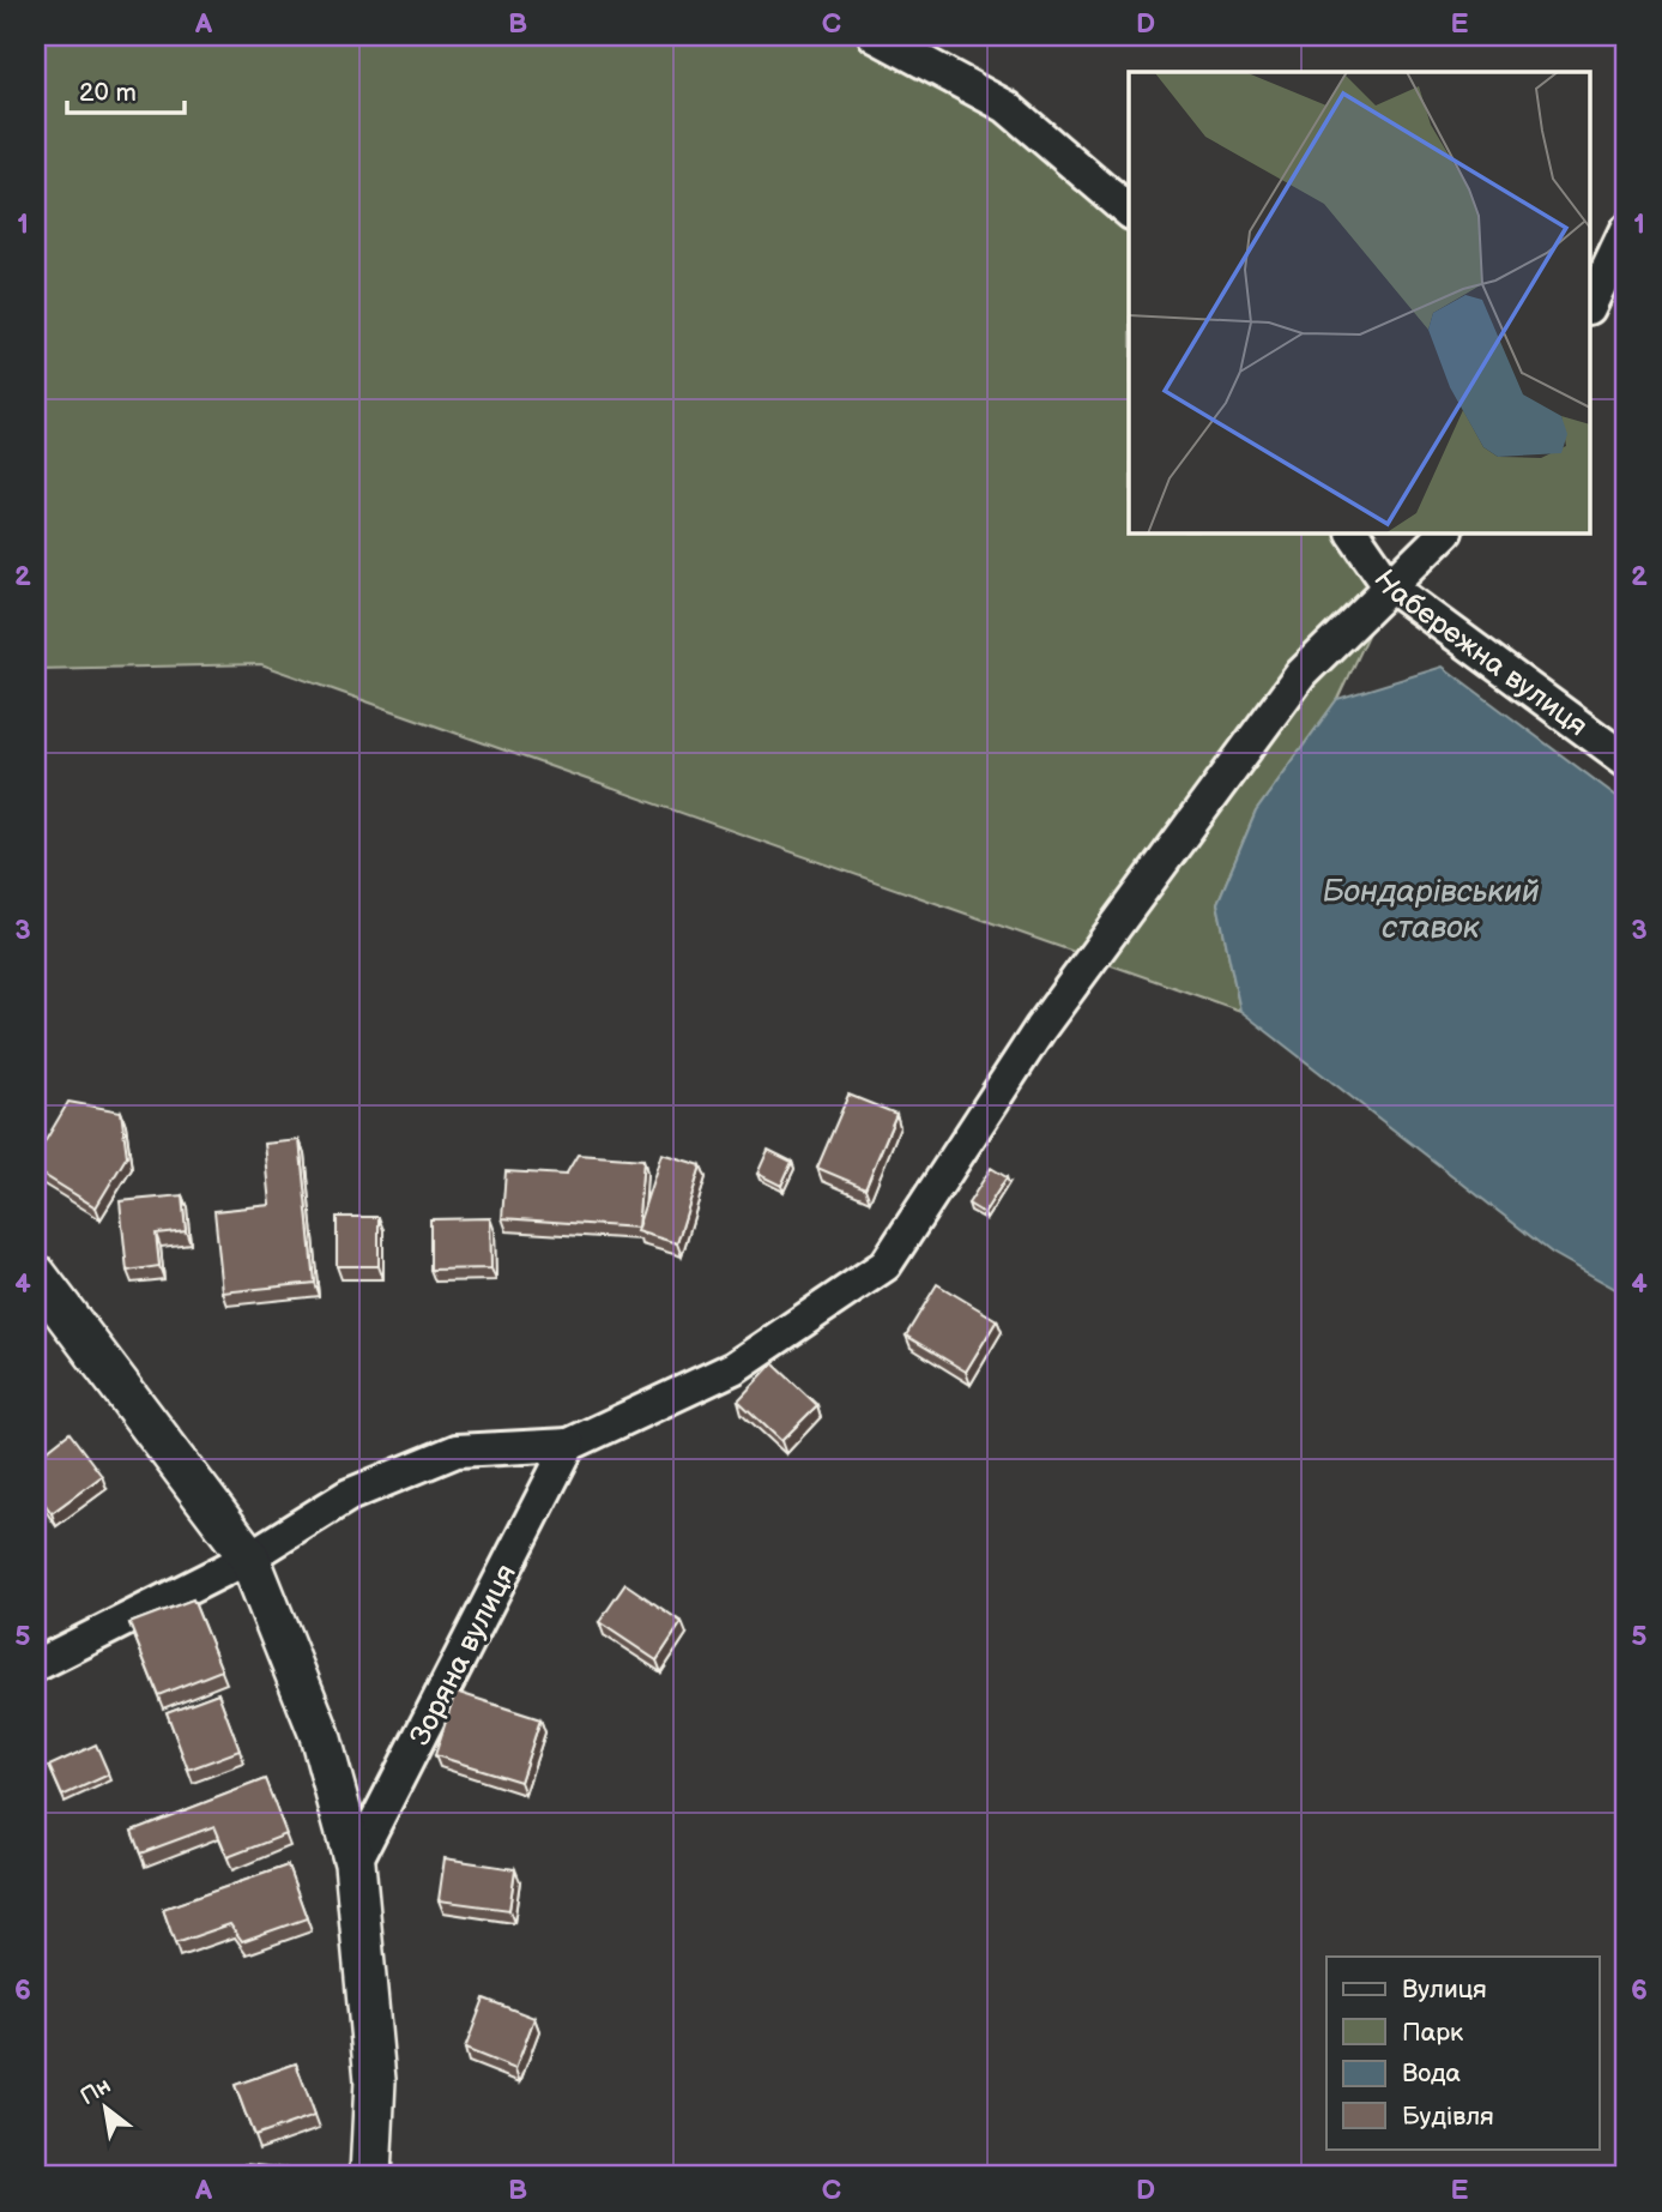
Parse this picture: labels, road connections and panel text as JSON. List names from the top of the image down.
{
  "streets": {
    "street": ["Набережна вулиця", "Зоряна вулиця"]
  },
  "water": ["Бондарівський ставок"],
  "legend": [
    "Вулиця",
    "Парк",
    "Вода",
    "Будівля"
  ],
  "scale_bar": "20 m",
  "north": "top left",
  "grid": {
    "columns": [
      "A",
      "B",
      "C",
      "D",
      "E"
    ],
    "rows": [
      "1",
      "2",
      "3",
      "4",
      "5",
      "6"
    ]
  }
}
